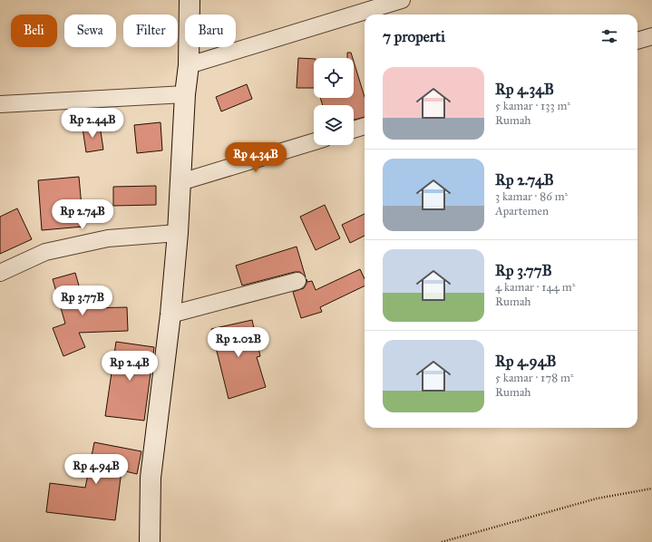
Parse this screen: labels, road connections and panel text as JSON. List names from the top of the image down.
{
  "page": {
    "chip": [
      "Beli",
      "Sewa",
      "Filter",
      "Baru"
    ],
    "heading": "7 properti",
    "list": [
      {
        "name": "Rp 4.34B",
        "note": "5 kamar · 133 m² · Rumah"
      },
      {
        "name": "Rp 2.74B",
        "note": "3 kamar · 86 m² · Apartemen"
      },
      {
        "name": "Rp 3.77B",
        "note": "4 kamar · 144 m² · Rumah"
      },
      {
        "name": "Rp 4.94B",
        "note": "5 kamar · 178 m² · Rumah"
      }
    ],
    "price": [
      "Rp 2.44B",
      "Rp 4.34B",
      "Rp 2.74B",
      "Rp 3.77B",
      "Rp 2.02B",
      "Rp 2.4B",
      "Rp 4.94B"
    ]
  }
}
